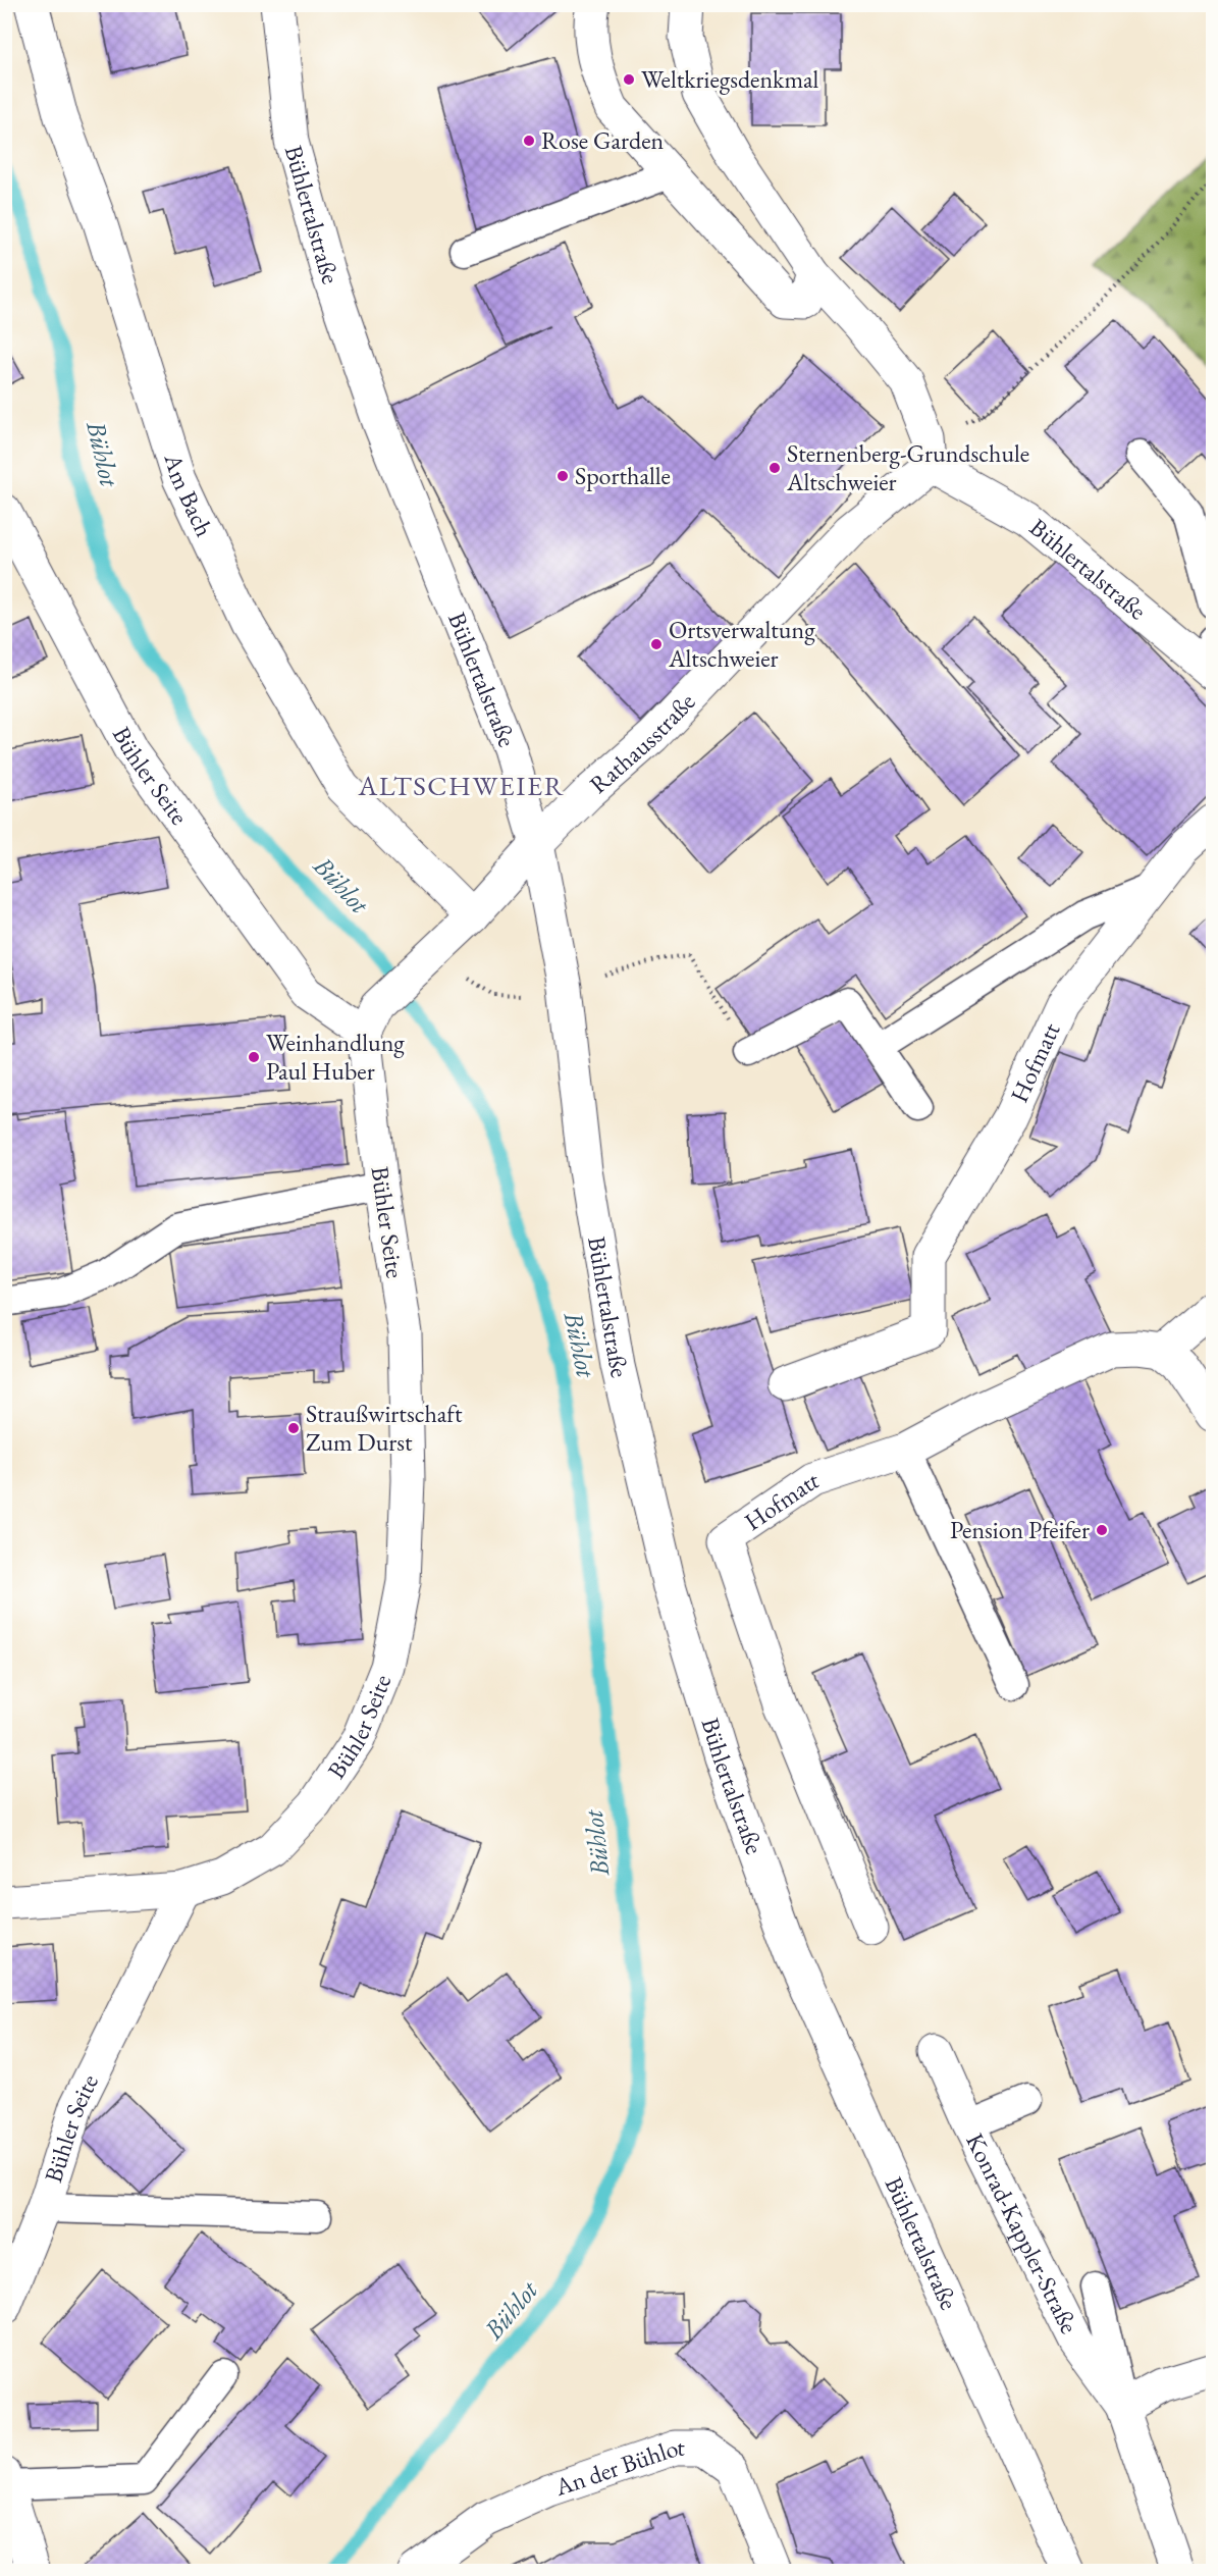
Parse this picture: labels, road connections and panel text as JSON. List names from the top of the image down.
{
  "streets": {
    "street": [
      "Bühlertalstraße",
      "Am Bach",
      "Rathausstraße",
      "Bühler Seite",
      "Hofmatt",
      "Konrad-Kappler-Straße",
      "An der Bühlot"
    ]
  },
  "crossings": [
    ["Bühlertalstraße", "Rathausstraße"]
  ],
  "districts": ["ALTSCHWEIER"],
  "water": ["Bühlot"],
  "places": [
    "Weltkriegsdenkmal",
    "Rose Garden",
    "Sternenberg-Grundschule Altschweier",
    "Sporthalle",
    "Ortsverwaltung Altschweier",
    "Weinhandlung Paul Huber",
    "Straußwirtschaft Zum Durst",
    "Pension Pfeifer"
  ]
}
